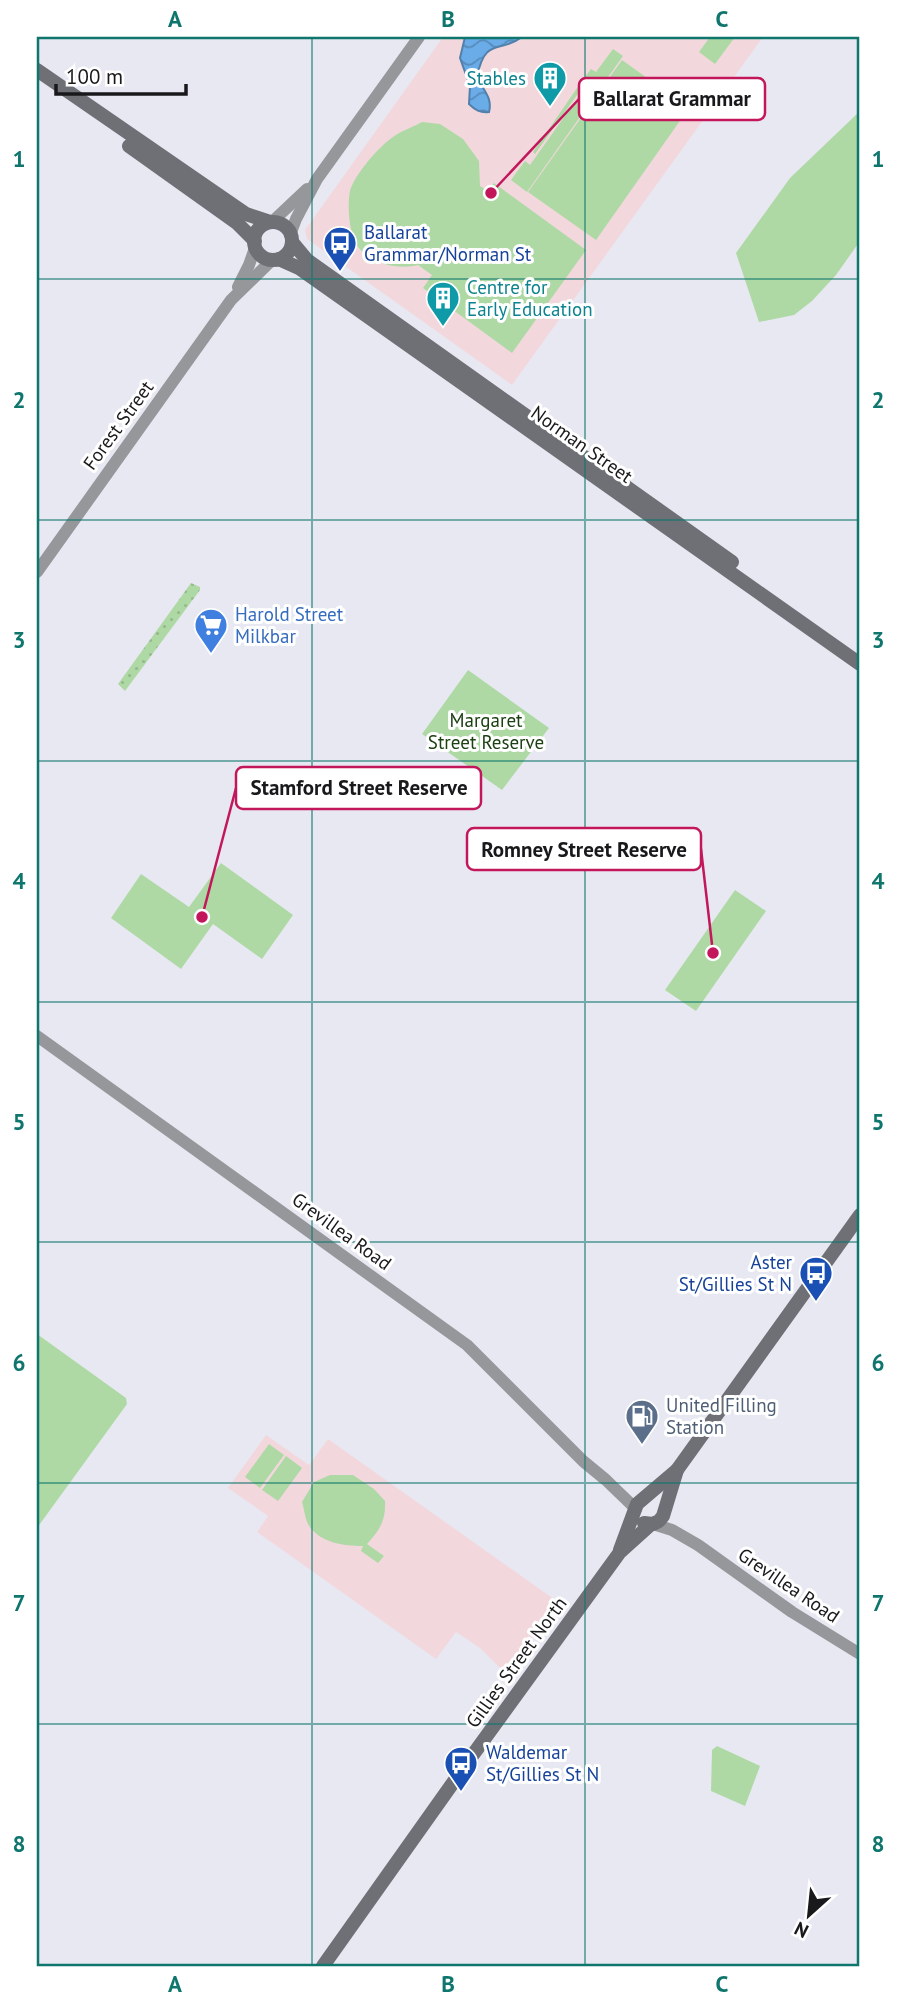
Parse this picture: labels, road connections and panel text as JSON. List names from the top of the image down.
{
  "streets": {
    "main road": ["Norman Street", "Gillies Street North"],
    "street": ["Forest Street", "Grevillea Road"]
  },
  "crossings": [
    ["Forest Street", "Norman Street"],
    ["Grevillea Road", "Gillies Street North"]
  ],
  "parks": ["Margaret Street Reserve"],
  "places": {
    "building": ["Stables", "Centre for Early Education"],
    "other": ["Ballarat Grammar", "Stamford Street Reserve", "Romney Street Reserve"],
    "bus stop": ["Ballarat Grammar/Norman St", "Aster St/Gillies St N", "Waldemar St/Gillies St N"],
    "supermarket": ["Harold Street Milkbar"],
    "fuel station": ["United Filling Station"]
  },
  "scale_bar": "100 m",
  "north": "bottom left",
  "grid": {
    "columns": ["A", "B", "C"],
    "rows": [
      "1",
      "2",
      "3",
      "4",
      "5",
      "6",
      "7",
      "8"
    ]
  }
}
